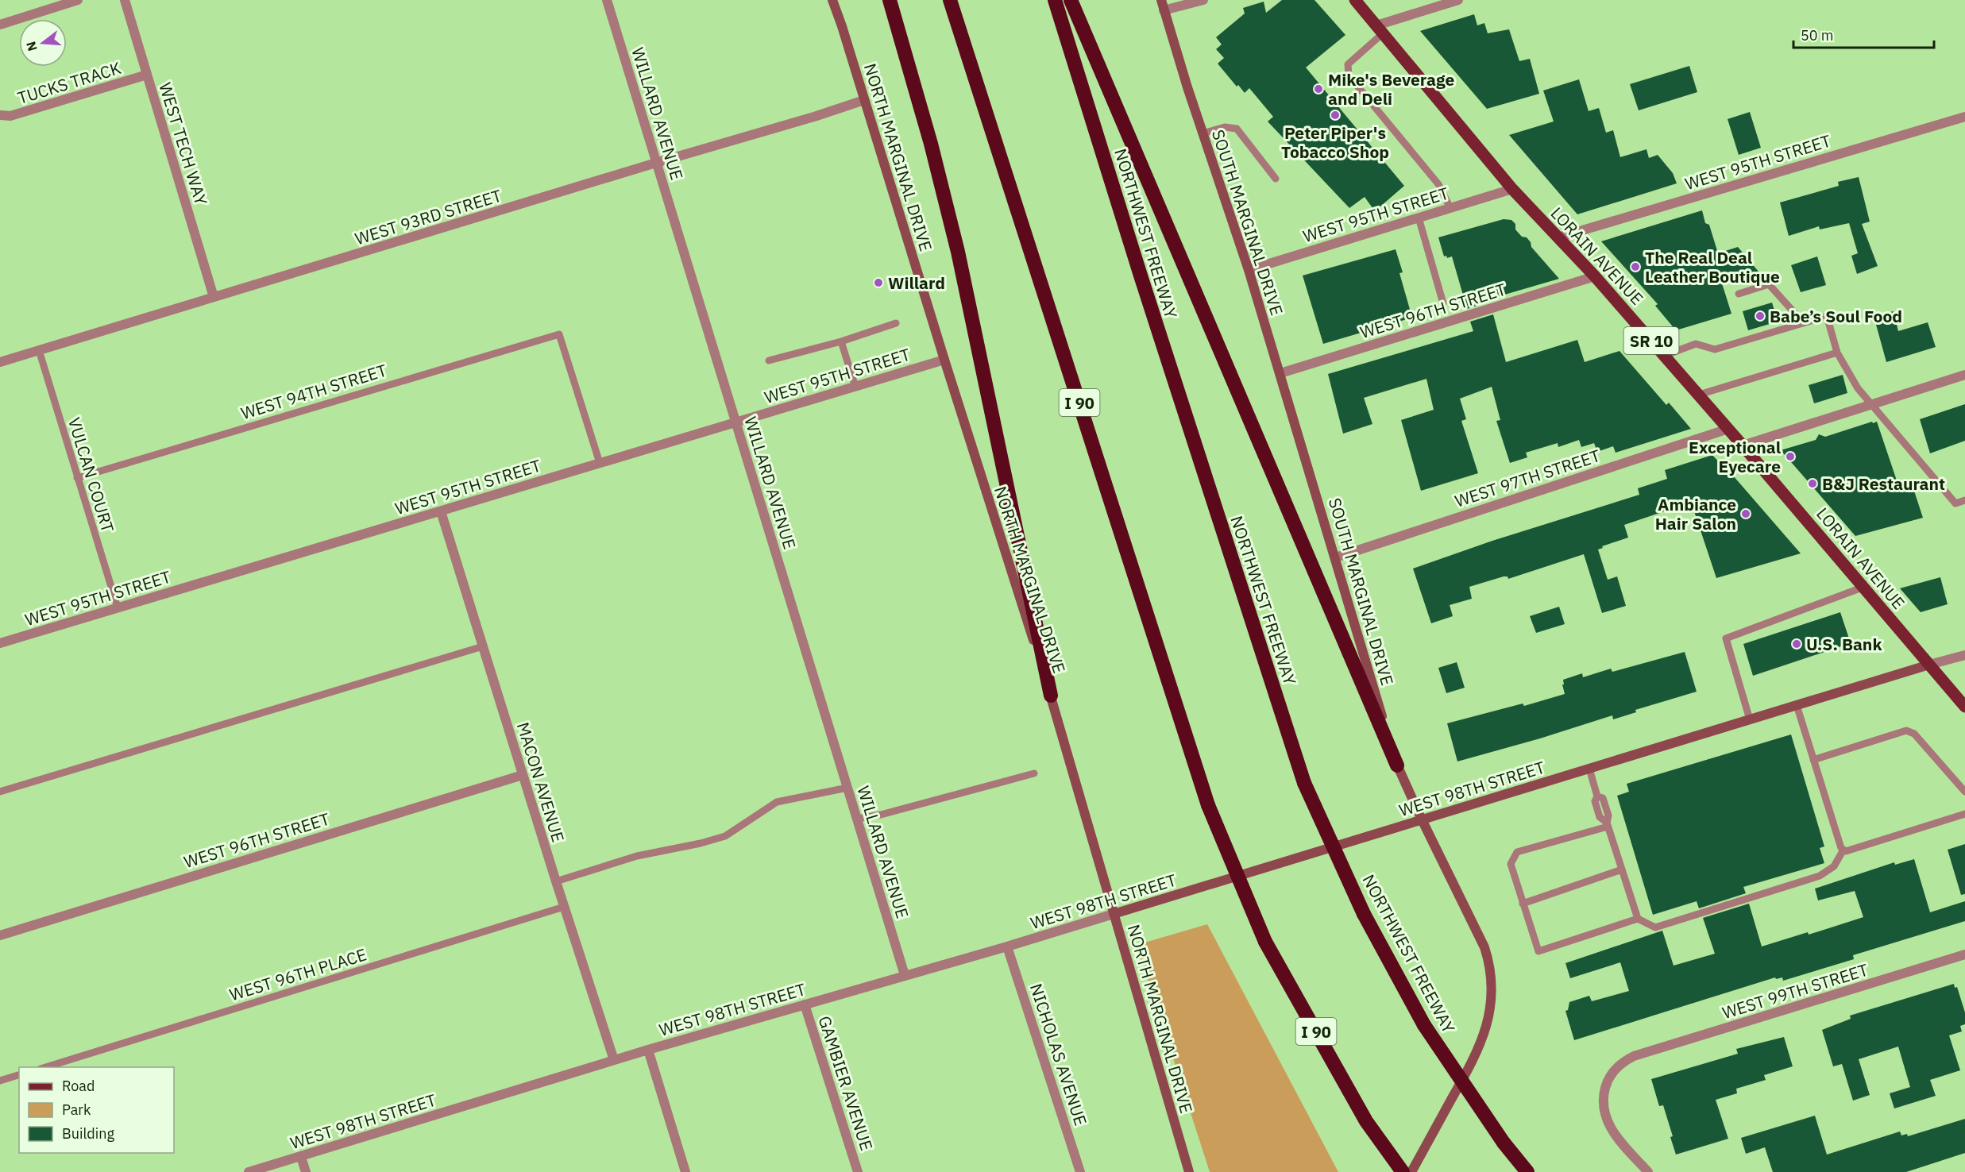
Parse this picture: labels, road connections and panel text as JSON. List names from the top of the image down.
{
  "streets": {
    "highway": ["NORTHWEST FREEWAY", "I 90"],
    "main road": ["LORAIN AVENUE", "SR 10"],
    "street": [
      "TUCKS TRACK",
      "WILLARD AVENUE",
      "WEST TECH WAY",
      "NORTH MARGINAL DRIVE",
      "WEST 95TH STREET",
      "WEST 93RD STREET",
      "SOUTH MARGINAL DRIVE",
      "WEST 96TH STREET",
      "WEST 97TH STREET",
      "MACON AVENUE",
      "WEST 98TH STREET",
      "WEST 99TH STREET",
      "NICHOLAS AVENUE",
      "GAMBIER AVENUE"
    ],
    "lane": ["WEST 94TH STREET", "VULCAN COURT", "WEST 96TH PLACE"]
  },
  "crossings": [
    ["TUCKS TRACK", "WEST TECH WAY"],
    ["WILLARD AVENUE", "WEST 95TH STREET"],
    ["WILLARD AVENUE", "WEST 93RD STREET"],
    ["WILLARD AVENUE", "WEST 98TH STREET"],
    ["WEST TECH WAY", "WEST 93RD STREET"],
    ["NORTH MARGINAL DRIVE", "WEST 95TH STREET"],
    ["NORTH MARGINAL DRIVE", "WEST 93RD STREET"],
    ["NORTH MARGINAL DRIVE", "WEST 98TH STREET"],
    ["WEST 95TH STREET", "SOUTH MARGINAL DRIVE"],
    ["WEST 95TH STREET", "LORAIN AVENUE"],
    ["WEST 95TH STREET", "WEST 94TH STREET"],
    ["WEST 95TH STREET", "VULCAN COURT"],
    ["WEST 95TH STREET", "MACON AVENUE"],
    ["WEST 93RD STREET", "VULCAN COURT"],
    ["SOUTH MARGINAL DRIVE", "WEST 96TH STREET"],
    ["SOUTH MARGINAL DRIVE", "WEST 97TH STREET"],
    ["SOUTH MARGINAL DRIVE", "WEST 98TH STREET"],
    ["LORAIN AVENUE", "WEST 96TH STREET"],
    ["LORAIN AVENUE", "WEST 97TH STREET"],
    ["LORAIN AVENUE", "WEST 98TH STREET"],
    ["WEST 96TH STREET", "MACON AVENUE"],
    ["WEST 94TH STREET", "VULCAN COURT"],
    ["MACON AVENUE", "WEST 98TH STREET"],
    ["MACON AVENUE", "WEST 96TH PLACE"],
    ["WEST 98TH STREET", "NICHOLAS AVENUE"],
    ["WEST 98TH STREET", "GAMBIER AVENUE"]
  ],
  "places": [
    "Mike's Beverage and Deli",
    "Peter Piper's Tobacco Shop",
    "The Real Deal Leather Boutique",
    "Willard",
    "Babe’s Soul Food",
    "Exceptional Eyecare",
    "B&J Restaurant",
    "Ambiance Hair Salon",
    "U.S. Bank"
  ],
  "legend": ["Road", "Park", "Building"],
  "scale_bar": "50 m",
  "north": "left"
}
